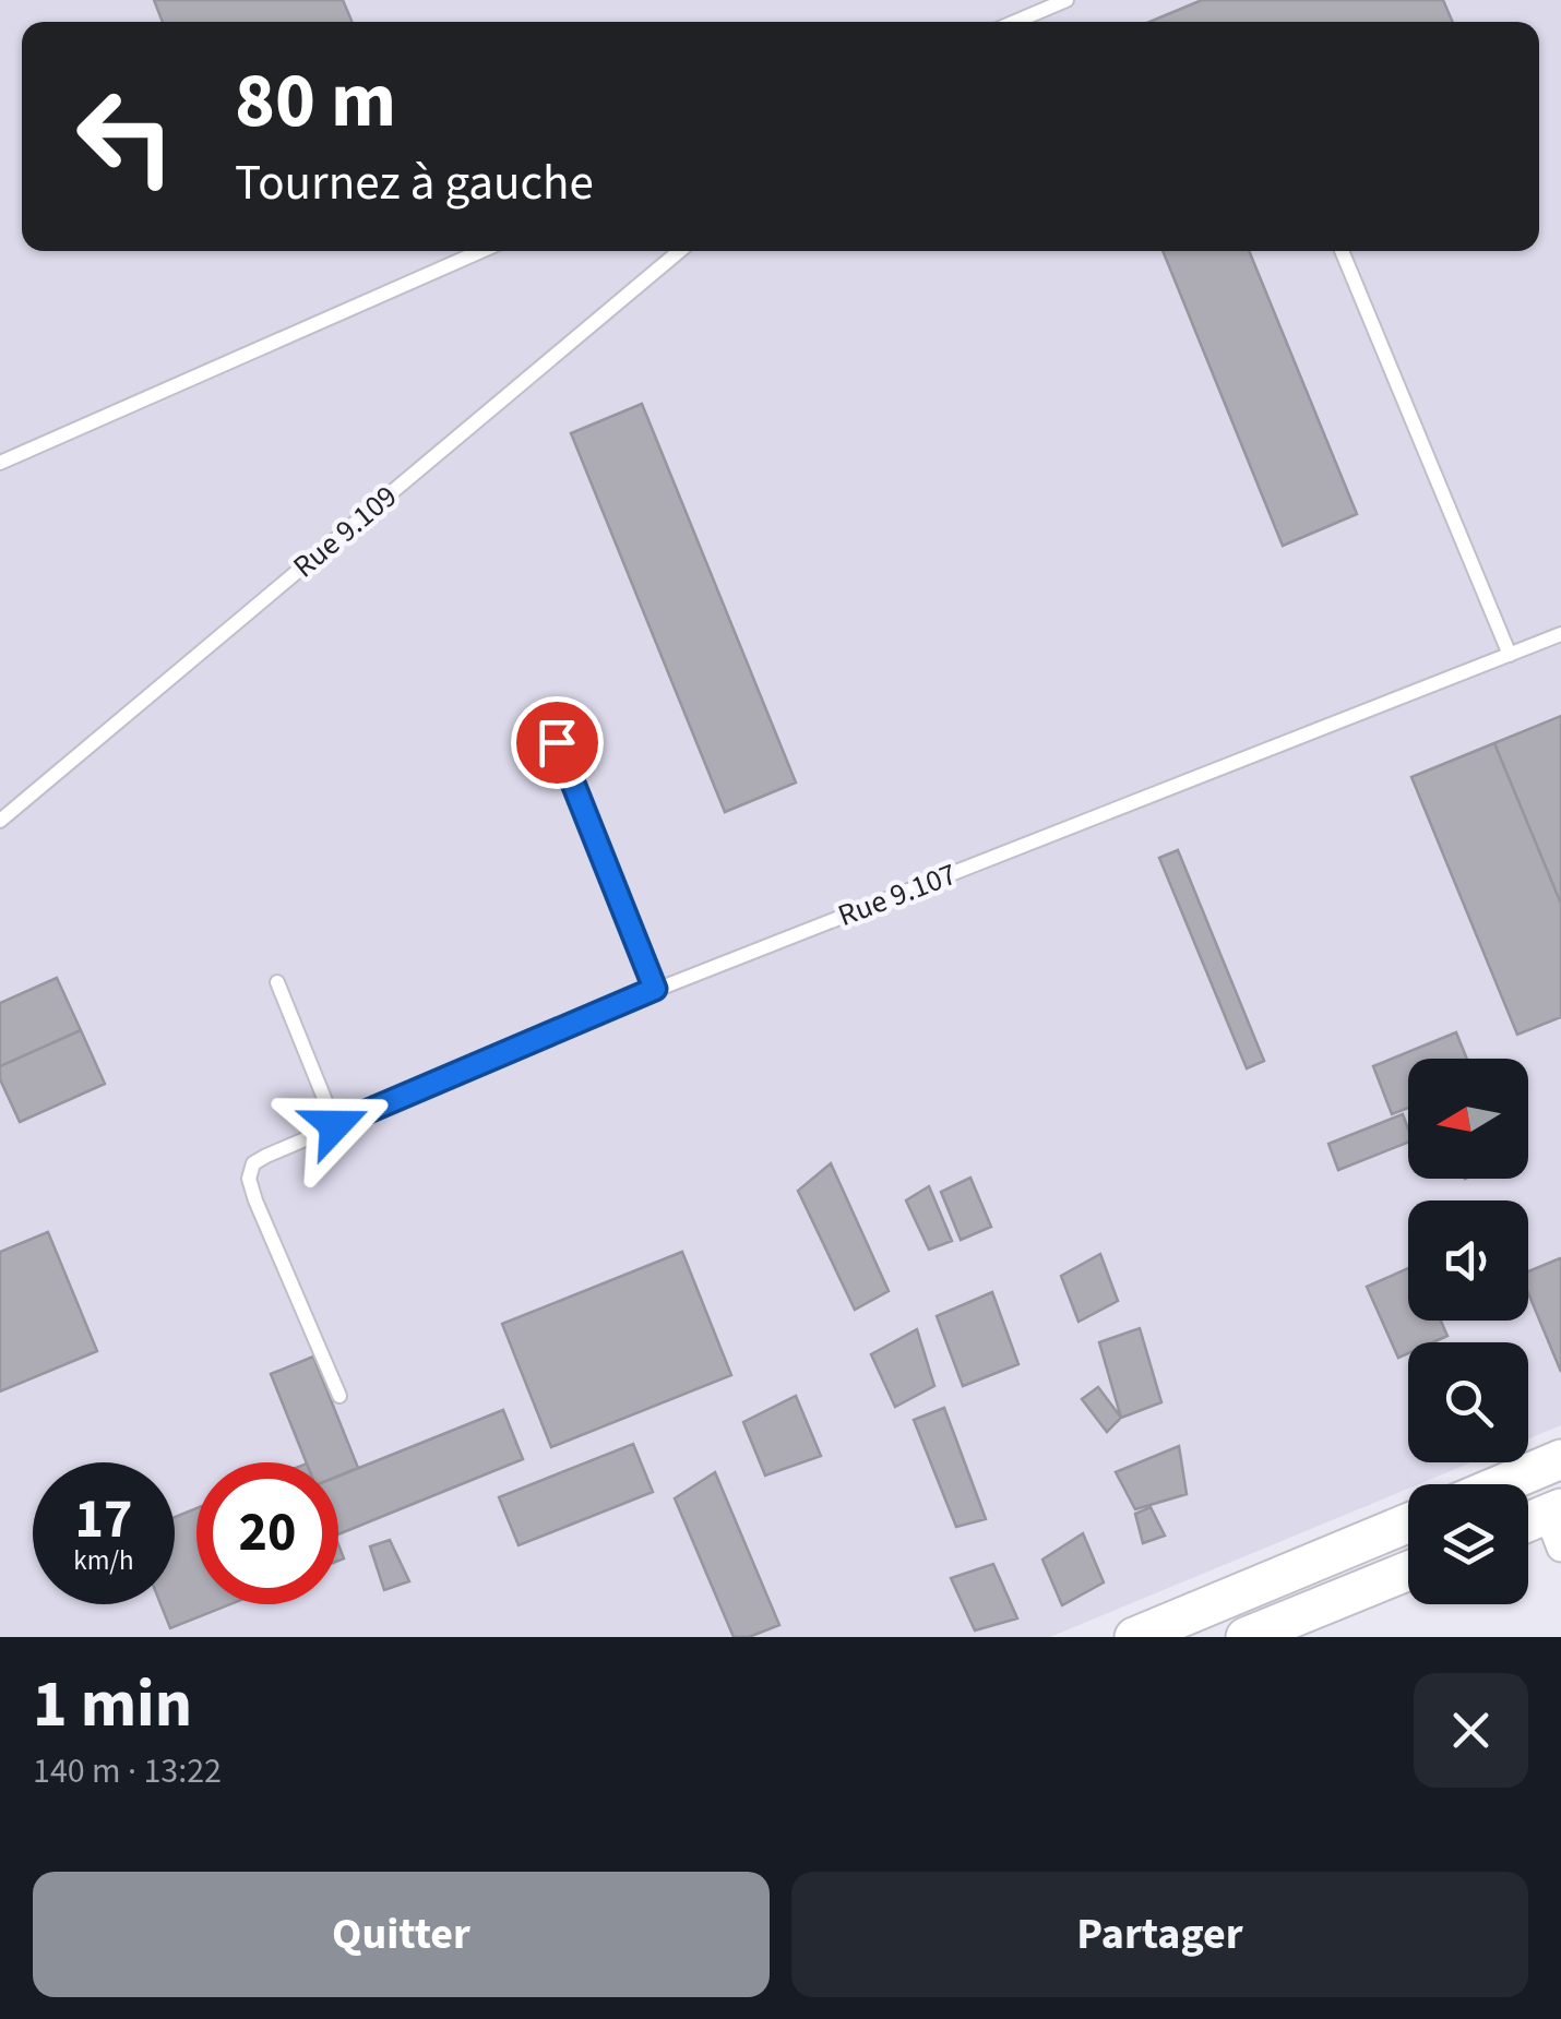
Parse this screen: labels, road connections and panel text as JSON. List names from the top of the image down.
{
  "streets": {
    "lane": ["Rue 9.109", "Rue 9.107"]
  },
  "north": "left",
  "page": {
    "turn": ["80 m", "Tournez à gauche"],
    "speed": "17 km/h",
    "limit": "20",
    "heading": ["1 min", "140 m · 13:22"],
    "buttons": ["Quitter", "Partager"]
  }
}
